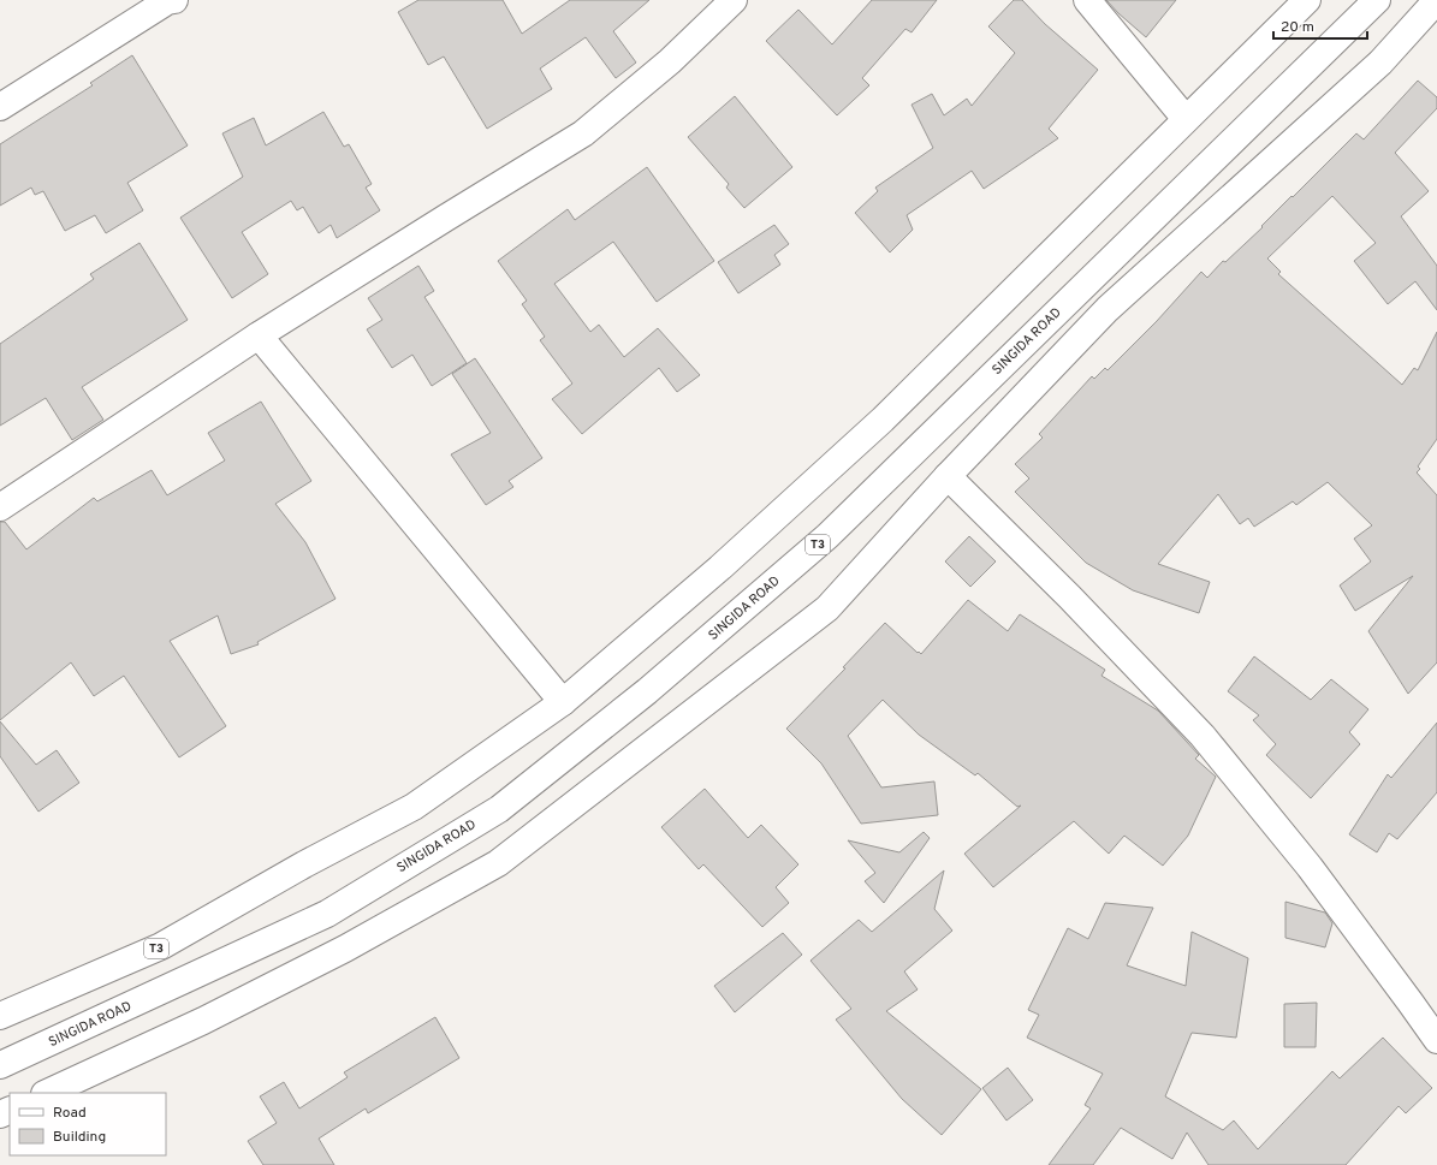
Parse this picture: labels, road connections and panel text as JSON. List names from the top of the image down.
{
  "streets": {
    "main road": ["SINGIDA ROAD", "T3"]
  },
  "legend": ["Road", "Building"],
  "scale_bar": "20 m"
}
